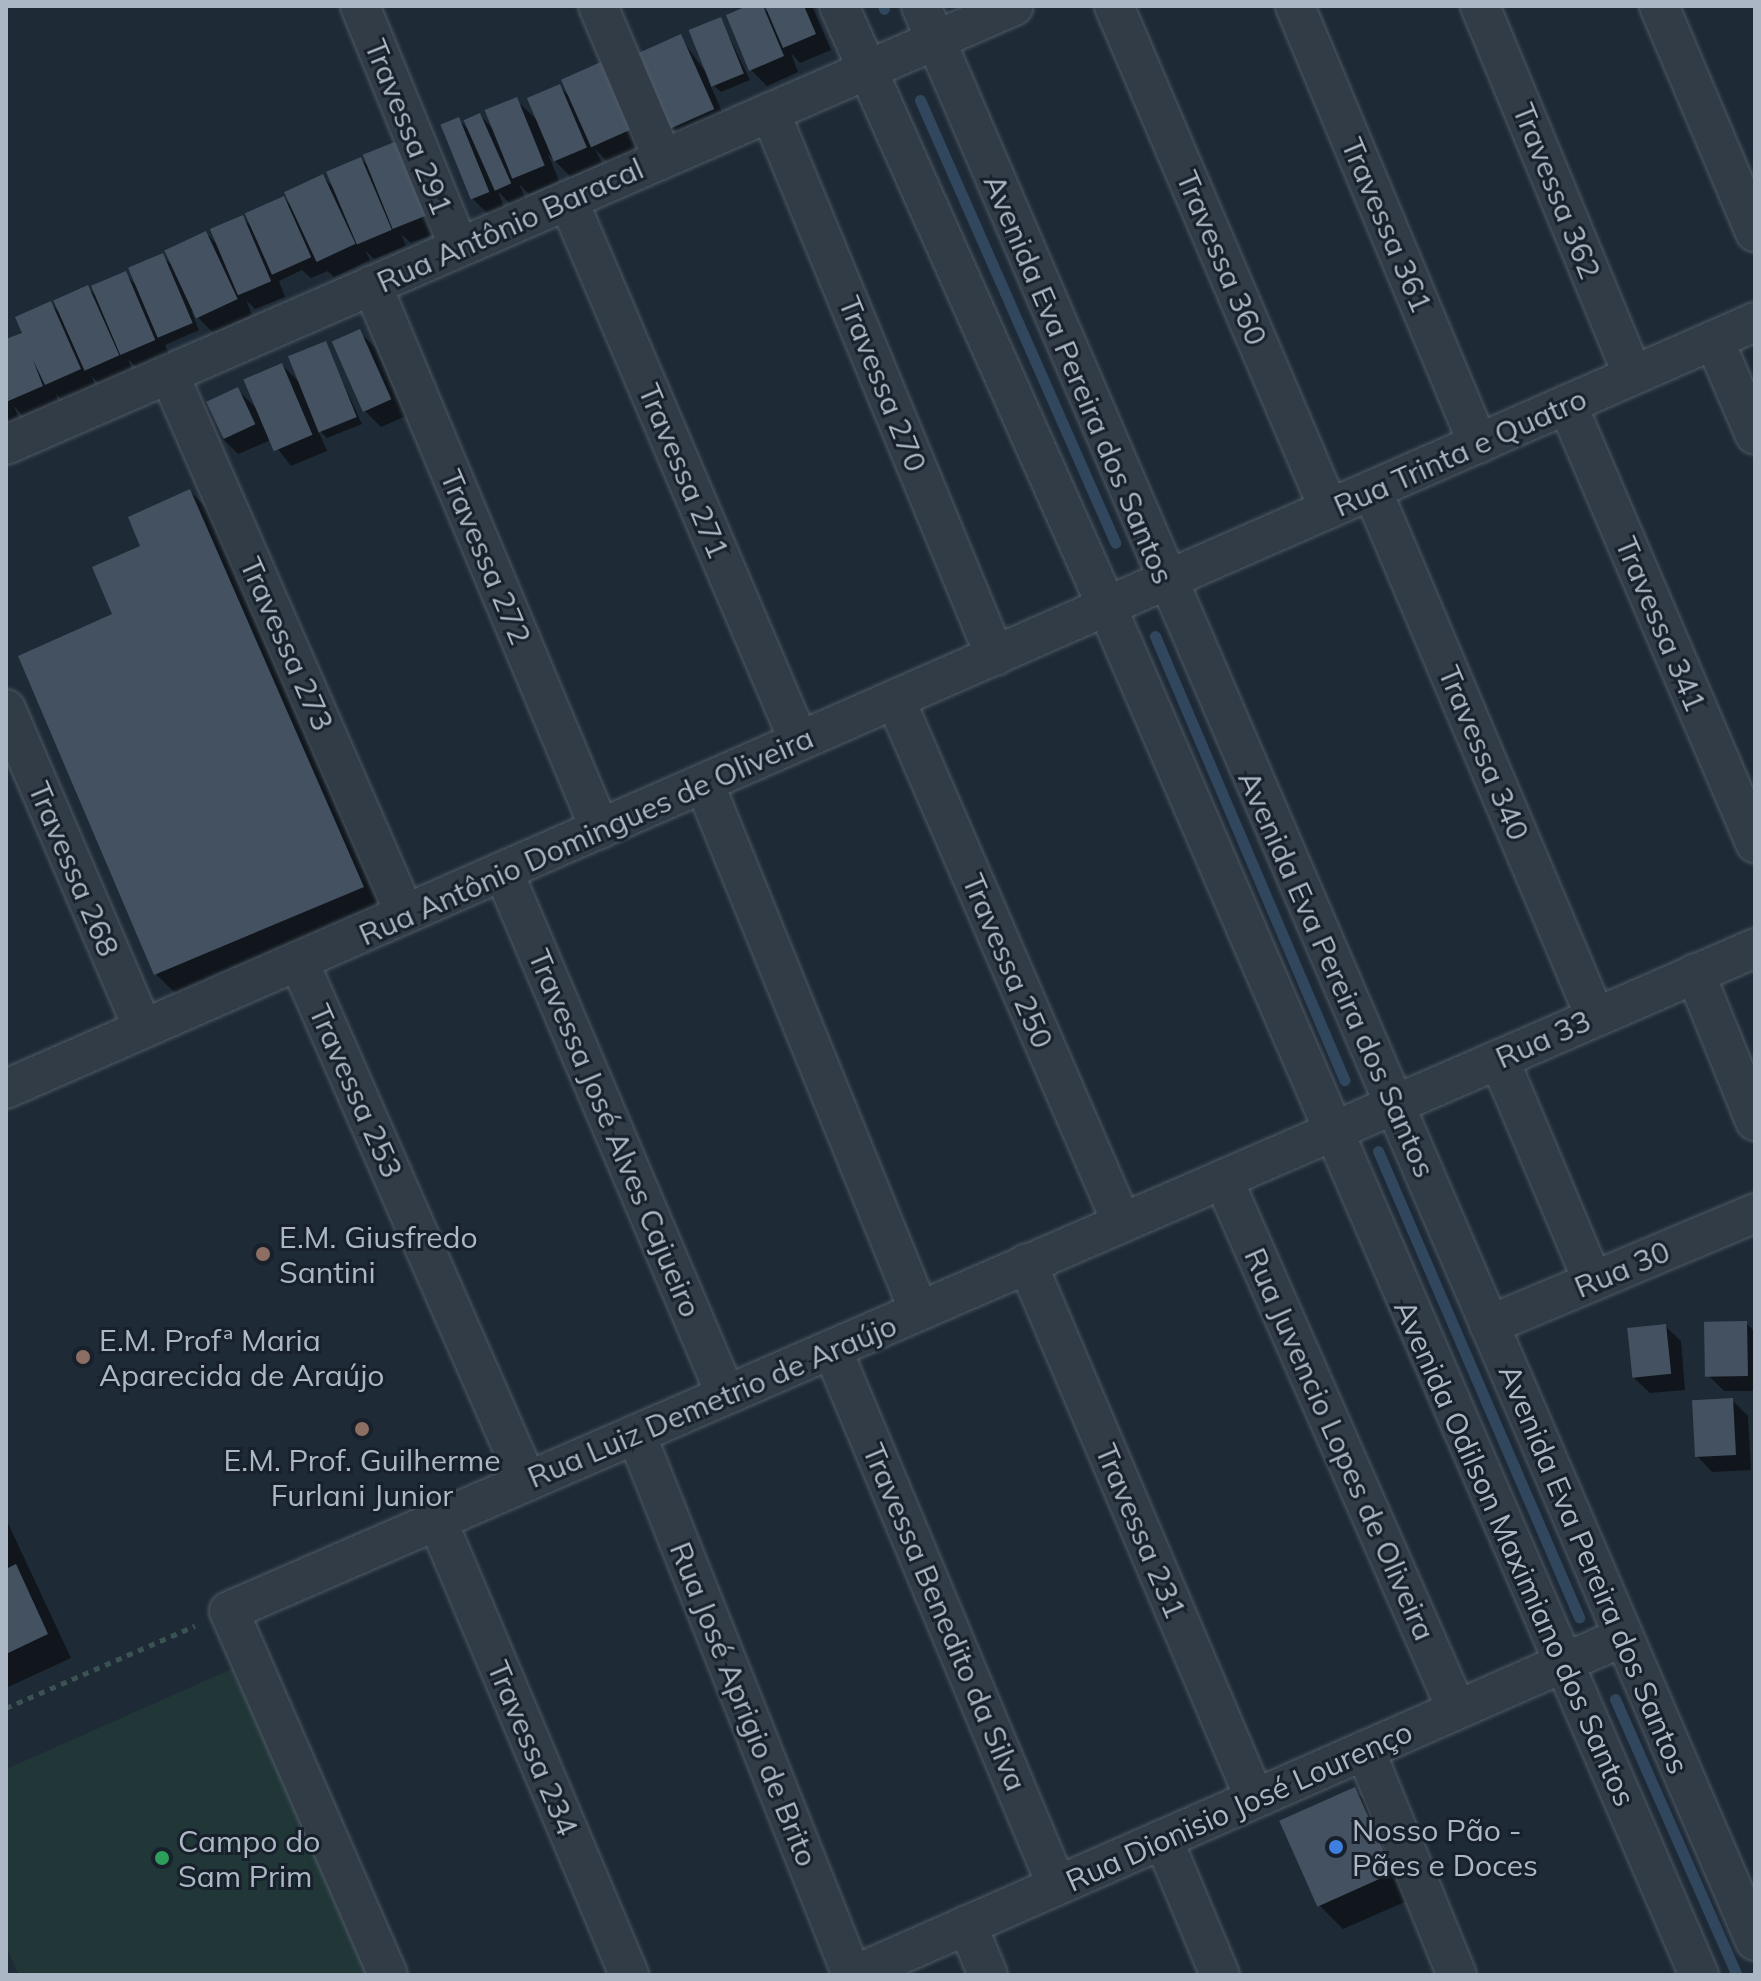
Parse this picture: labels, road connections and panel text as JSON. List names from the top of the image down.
{
  "streets": {
    "street": [
      "Travessa 291",
      "Travessa 362",
      "Rua Antônio Baracal",
      "Travessa 361",
      "Travessa 360",
      "Avenida Eva Pereira dos Santos",
      "Travessa 270",
      "Rua Trinta e Quatro",
      "Travessa 271",
      "Travessa 272",
      "Travessa 341",
      "Travessa 273",
      "Travessa 340",
      "Rua Antônio Domingues de Oliveira",
      "Travessa 268",
      "Travessa 250",
      "Rua 33",
      "Travessa 253",
      "Travessa José Alves Cajueiro",
      "Rua 30",
      "Rua Luiz Demetrio de Araújo",
      "Rua Juvencio Lopes de Oliveira",
      "Travessa 231",
      "Avenida Odilson Maximiano dos Santos",
      "Travessa Benedito da Silva",
      "Rua José Aprigio de Brito",
      "Travessa 234",
      "Rua Dionisio José Lourenço"
    ]
  },
  "crossings": [
    ["Travessa 291", "Rua Antônio Baracal"],
    ["Travessa 362", "Rua Trinta e Quatro"],
    ["Rua Antônio Baracal", "Avenida Eva Pereira dos Santos"],
    ["Rua Antônio Baracal", "Travessa 270"],
    ["Rua Antônio Baracal", "Travessa 271"],
    ["Rua Antônio Baracal", "Travessa 272"],
    ["Rua Antônio Baracal", "Travessa 273"],
    ["Travessa 361", "Rua Trinta e Quatro"],
    ["Travessa 360", "Rua Trinta e Quatro"],
    ["Avenida Eva Pereira dos Santos", "Rua Trinta e Quatro"],
    ["Avenida Eva Pereira dos Santos", "Rua Antônio Domingues de Oliveira"],
    ["Avenida Eva Pereira dos Santos", "Rua 33"],
    ["Avenida Eva Pereira dos Santos", "Rua 30"],
    ["Avenida Eva Pereira dos Santos", "Rua Dionisio José Lourenço"],
    ["Travessa 270", "Rua Antônio Domingues de Oliveira"],
    ["Rua Trinta e Quatro", "Travessa 341"],
    ["Rua Trinta e Quatro", "Travessa 340"],
    ["Rua Trinta e Quatro", "Rua Antônio Domingues de Oliveira"],
    ["Travessa 271", "Rua Antônio Domingues de Oliveira"],
    ["Travessa 272", "Rua Antônio Domingues de Oliveira"],
    ["Travessa 273", "Rua Antônio Domingues de Oliveira"],
    ["Travessa 340", "Rua 33"],
    ["Rua Antônio Domingues de Oliveira", "Travessa 268"],
    ["Rua Antônio Domingues de Oliveira", "Travessa 250"],
    ["Rua Antônio Domingues de Oliveira", "Travessa 253"],
    ["Rua Antônio Domingues de Oliveira", "Travessa José Alves Cajueiro"],
    ["Travessa 250", "Rua Luiz Demetrio de Araújo"],
    ["Rua 33", "Rua Luiz Demetrio de Araújo"],
    ["Rua 33", "Avenida Odilson Maximiano dos Santos"],
    ["Travessa 253", "Rua Luiz Demetrio de Araújo"],
    ["Travessa José Alves Cajueiro", "Rua Luiz Demetrio de Araújo"],
    ["Rua Luiz Demetrio de Araújo", "Rua Juvencio Lopes de Oliveira"],
    ["Rua Luiz Demetrio de Araújo", "Travessa 231"],
    ["Rua Luiz Demetrio de Araújo", "Avenida Odilson Maximiano dos Santos"],
    ["Rua Luiz Demetrio de Araújo", "Travessa Benedito da Silva"],
    ["Rua Luiz Demetrio de Araújo", "Rua José Aprigio de Brito"],
    ["Rua Luiz Demetrio de Araújo", "Travessa 234"],
    ["Rua Juvencio Lopes de Oliveira", "Rua Dionisio José Lourenço"],
    ["Travessa 231", "Rua Dionisio José Lourenço"],
    ["Avenida Odilson Maximiano dos Santos", "Rua Dionisio José Lourenço"],
    ["Travessa Benedito da Silva", "Rua Dionisio José Lourenço"],
    ["Rua José Aprigio de Brito", "Rua Dionisio José Lourenço"]
  ],
  "places": [
    "E.M. Giusfredo Santini",
    "E.M. Profª Maria Aparecida de Araújo",
    "E.M. Prof. Guilherme Furlani Junior",
    "Nosso Pão - Pães e Doces",
    "Campo do Sam Prim"
  ]
}
